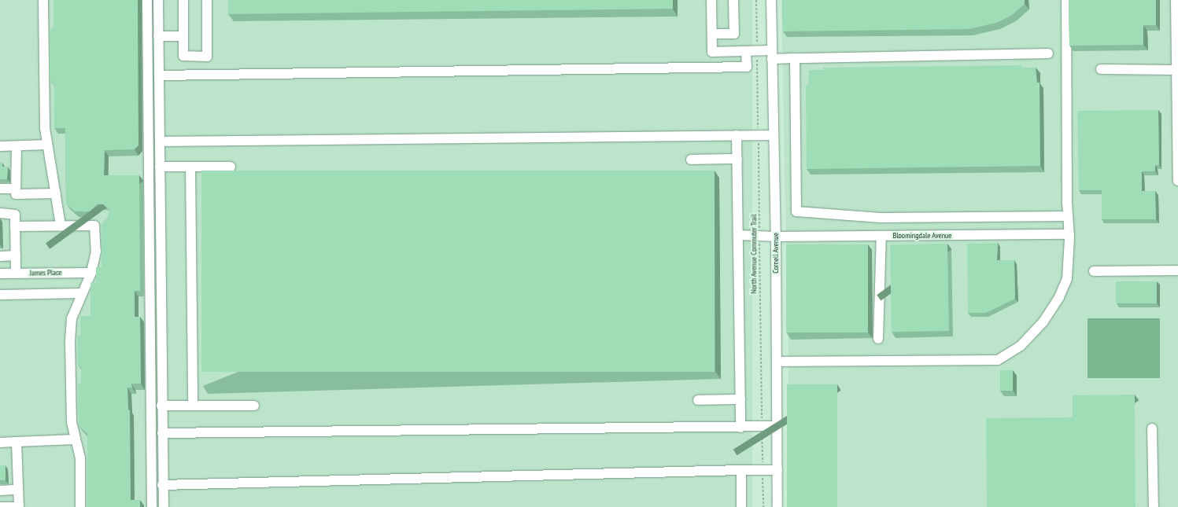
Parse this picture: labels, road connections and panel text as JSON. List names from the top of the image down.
{
  "streets": {
    "street": ["Bloomingdale Avenue", "Cornell Avenue", "James Place"],
    "path": ["North Avenue Commuter Trail"]
  },
  "crossings": [
    ["Bloomingdale Avenue", "Cornell Avenue"],
    ["Bloomingdale Avenue", "North Avenue Commuter Trail"]
  ]
}
